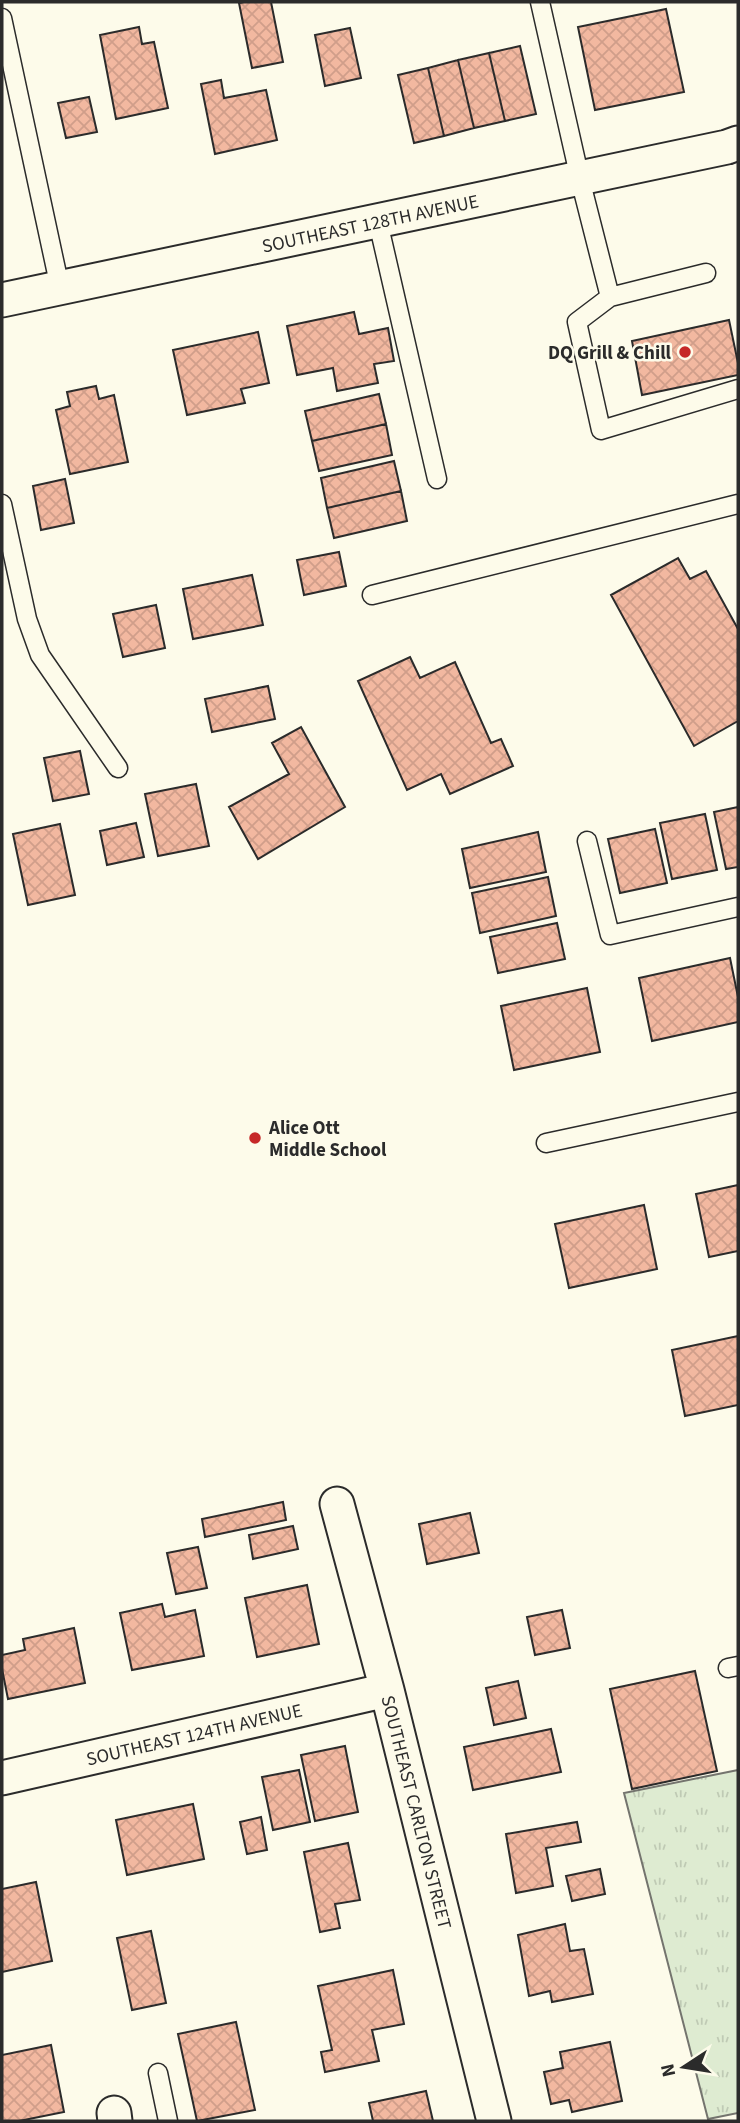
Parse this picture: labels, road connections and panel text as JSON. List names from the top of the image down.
{
  "streets": {
    "street": ["SOUTHEAST 128TH AVENUE", "SOUTHEAST 124TH AVENUE", "SOUTHEAST CARLTON STREET"]
  },
  "crossings": [
    ["SOUTHEAST 124TH AVENUE", "SOUTHEAST CARLTON STREET"]
  ],
  "places": ["DQ Grill & Chill", "Alice Ott Middle School"],
  "north": "left"
}
